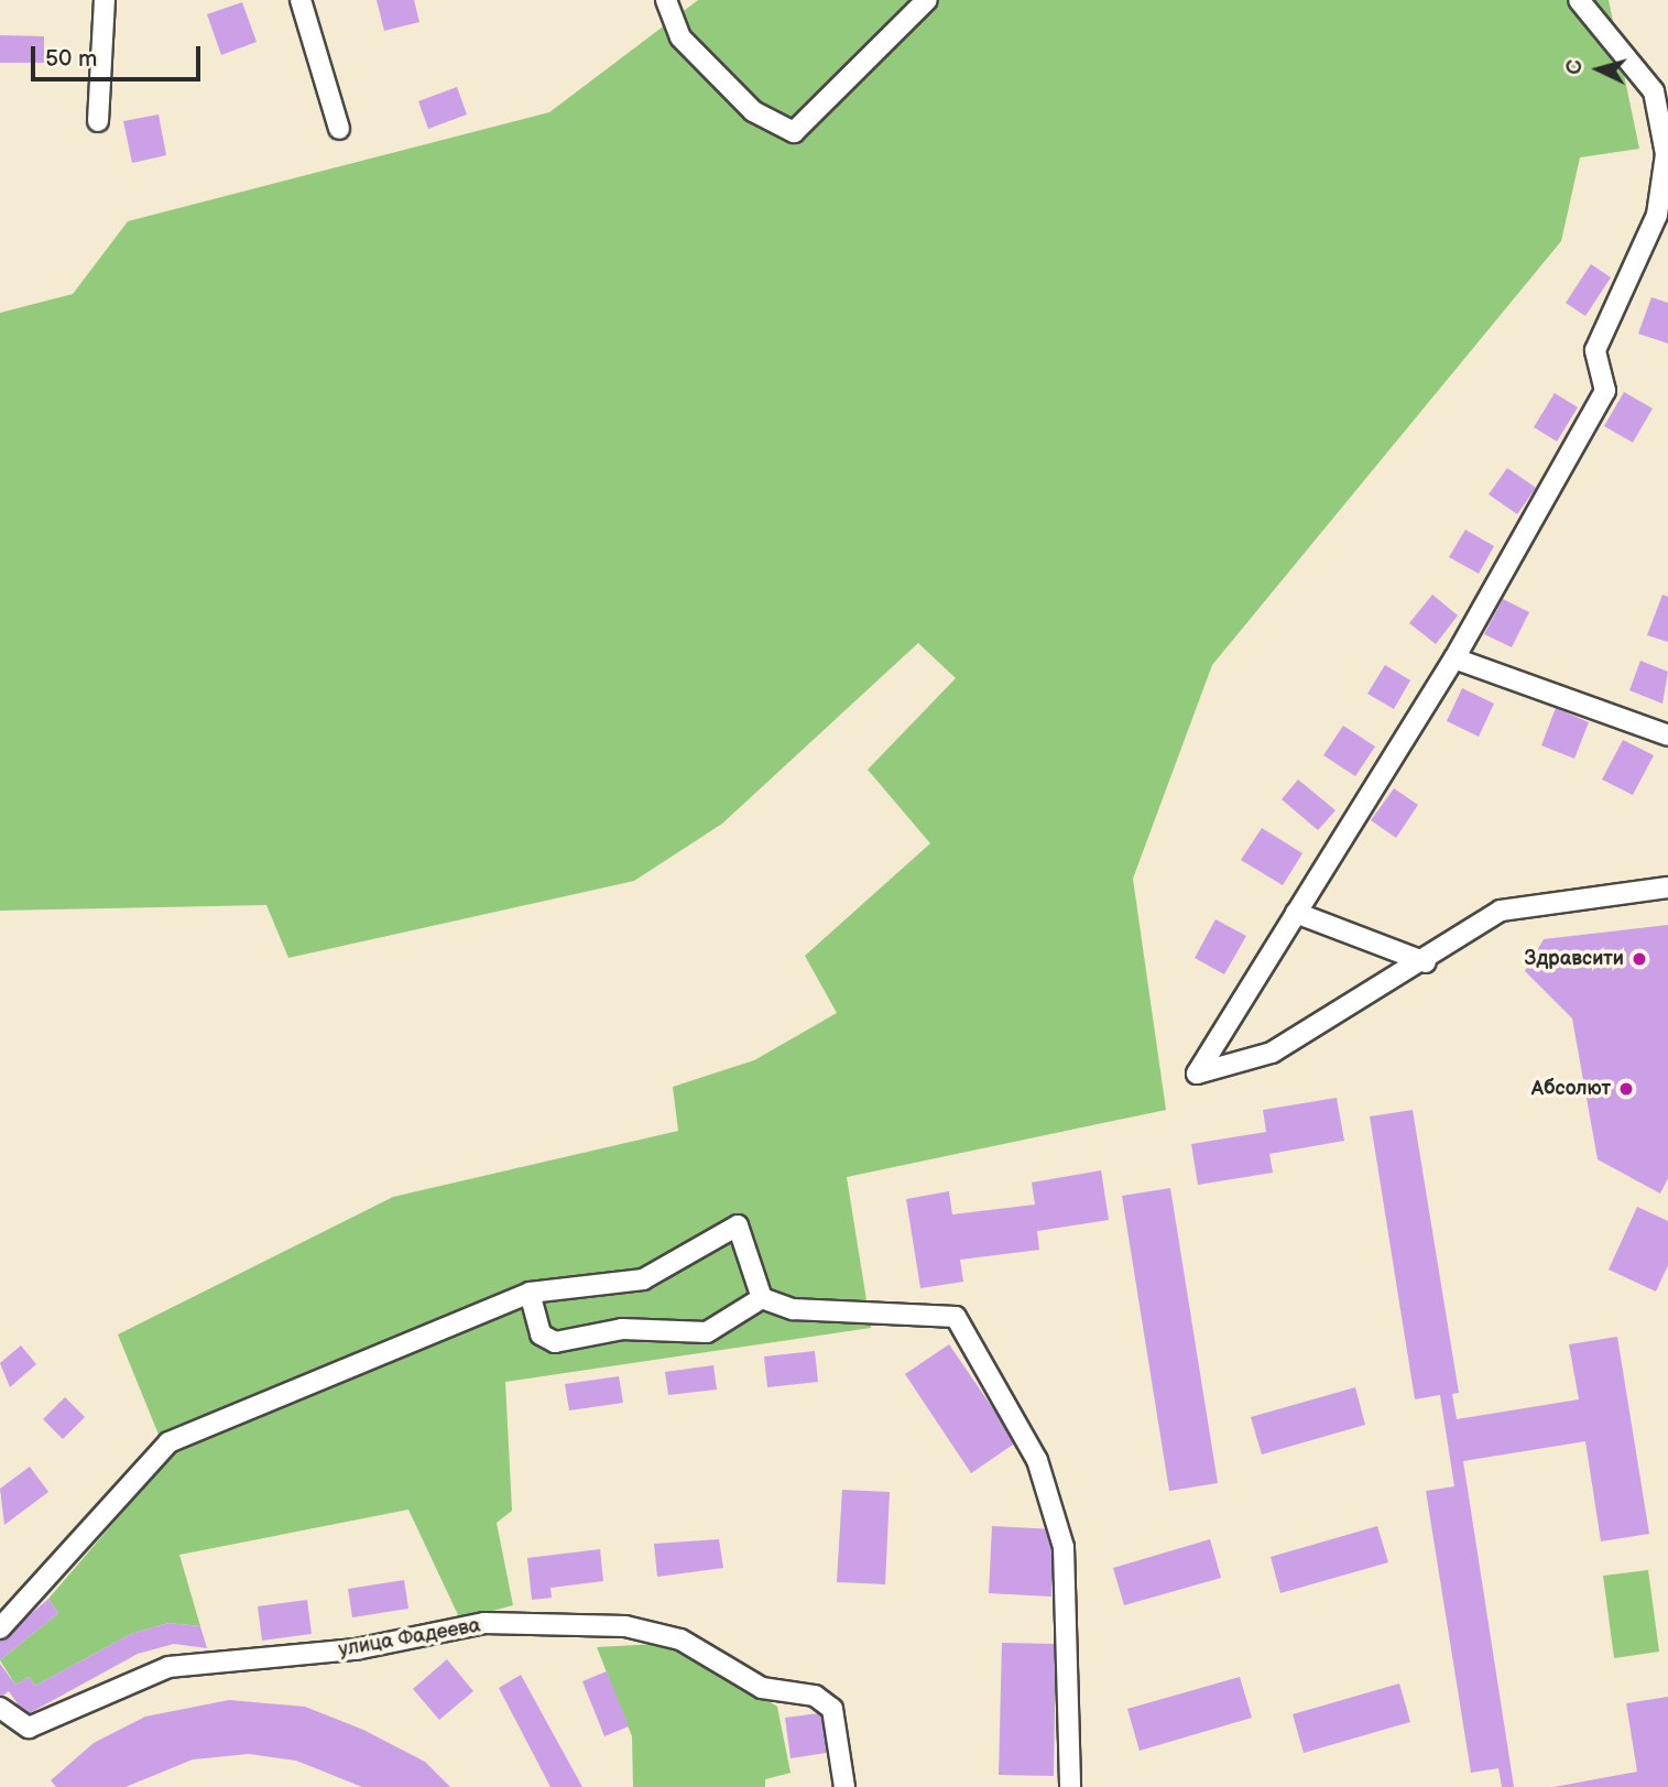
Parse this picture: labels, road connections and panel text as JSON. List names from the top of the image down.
{
  "streets": {
    "street": ["улица Фадеева"]
  },
  "places": ["Здравсити", "Абсолют"],
  "scale_bar": "50 m",
  "north": "left"
}
